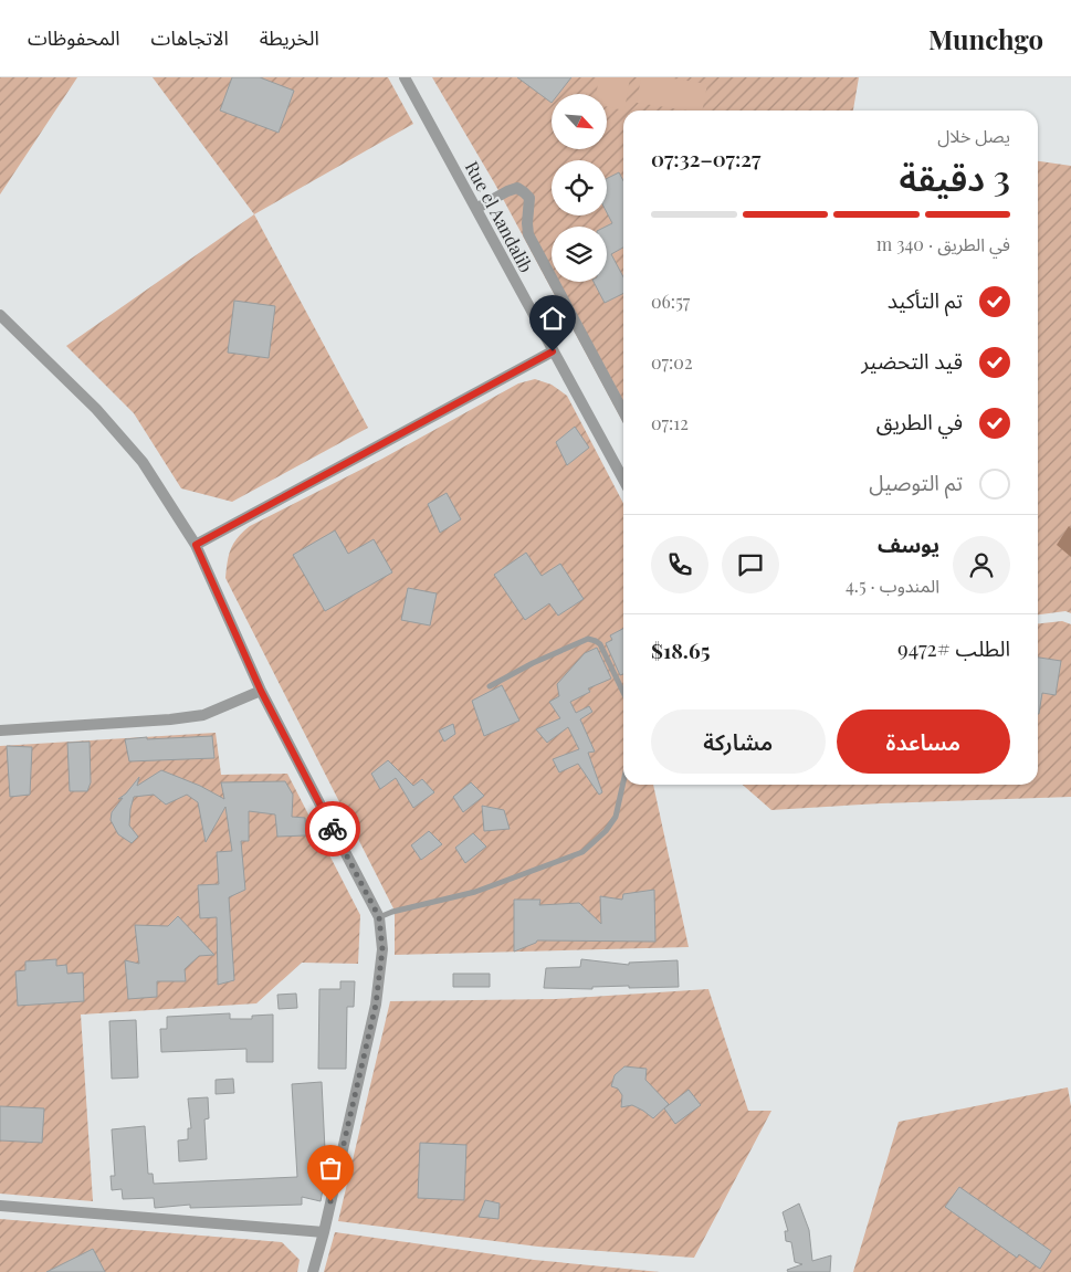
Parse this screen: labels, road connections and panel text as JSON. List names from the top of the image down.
{
  "streets": {
    "street": ["Rue el Aandalib"]
  },
  "north": "bottom right",
  "page": {
    "header": "Munchgo",
    "nav": ["الخريطة", "الاتجاهات", "المحفوظات"],
    "heading": ["3 دقيقة", "يصل خلال", "07:27–07:32"],
    "panel": [
      "يوسف",
      "المندوب · 4.5",
      "الطلب #9472",
      "$18.65"
    ],
    "bar": "في الطريق · 340 m",
    "list": [
      ["تم التأكيد", "06:57"],
      ["قيد التحضير", "07:02"],
      ["في الطريق", "07:12"],
      "تم التوصيل"
    ],
    "buttons": ["مساعدة", "مشاركة"]
  }
}
